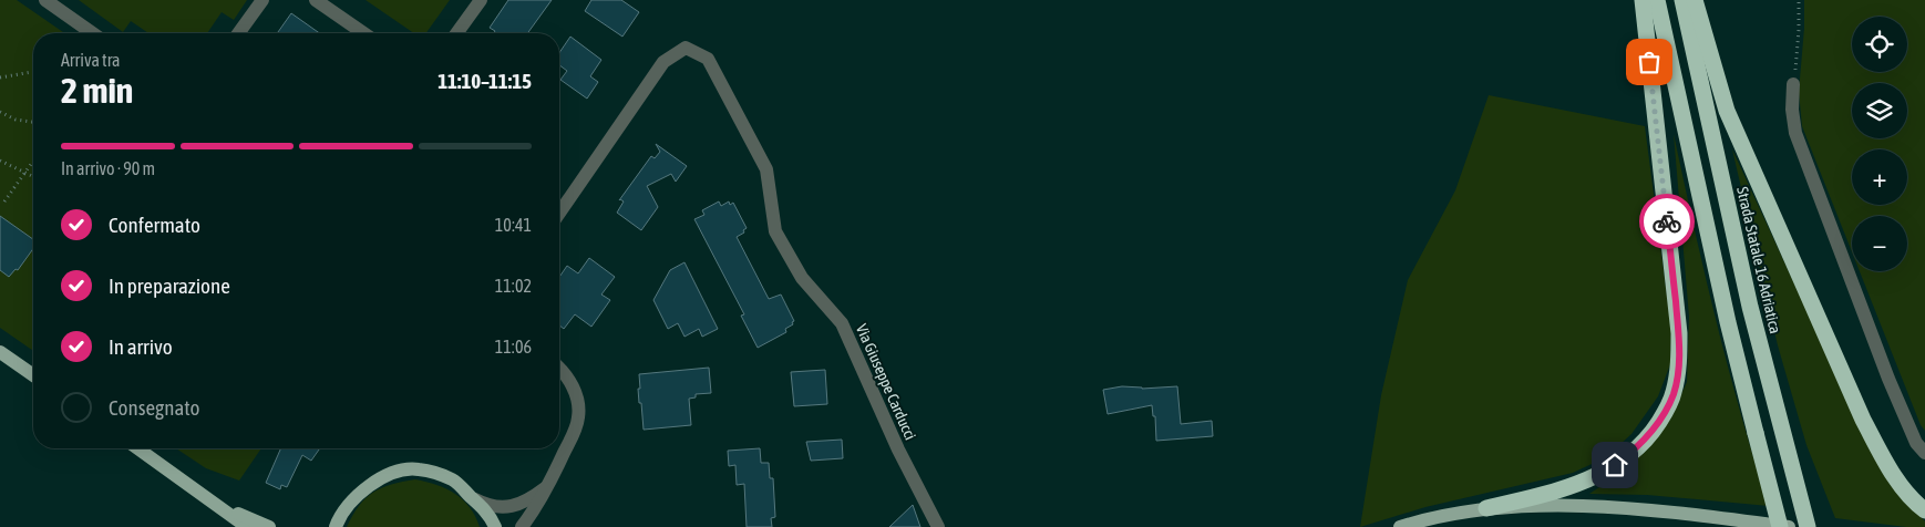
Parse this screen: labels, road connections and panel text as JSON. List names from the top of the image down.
{
  "streets": {
    "highway": ["Strada Statale 16 Adriatica"],
    "street": ["Via Giuseppe Carducci"]
  },
  "page": {
    "map_buttons": ["+", "−"],
    "heading": ["2 min", "Arriva tra", "11:10–11:15"],
    "bar": "In arrivo · 90 m",
    "list": [
      ["Confermato", "10:41"],
      ["In preparazione", "11:02"],
      ["In arrivo", "11:06"],
      "Consegnato"
    ]
  }
}
